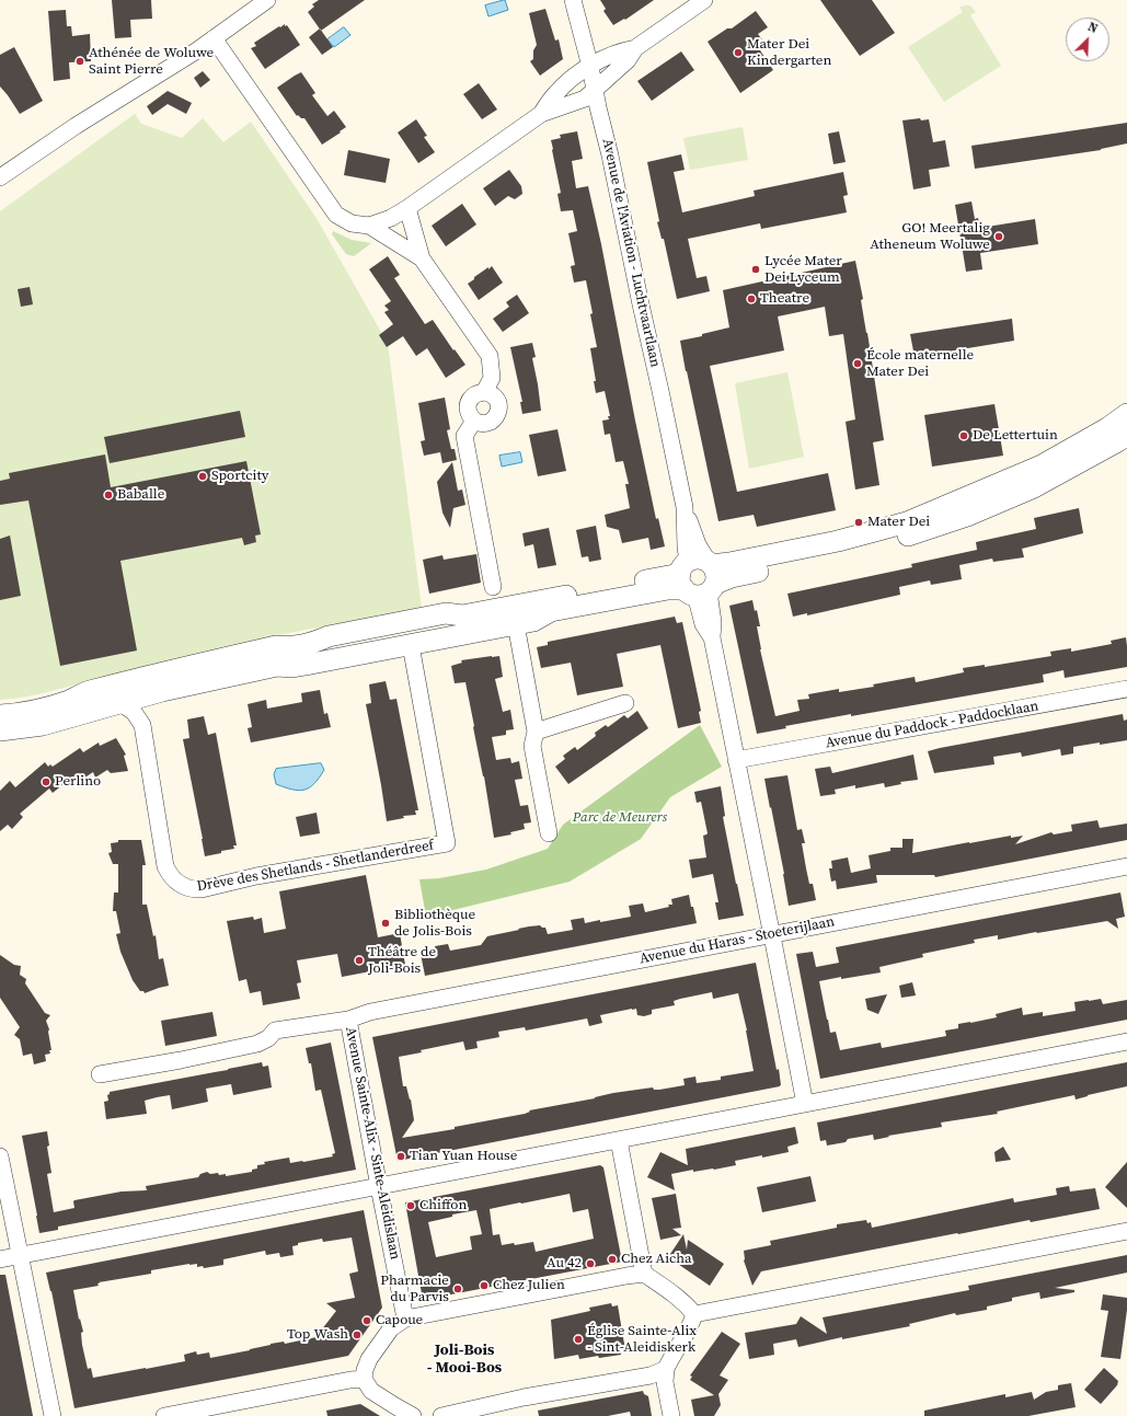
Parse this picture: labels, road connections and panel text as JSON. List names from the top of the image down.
{
  "streets": {
    "street": [
      "Avenue de l'Aviation - Luchtvaartlaan",
      "Avenue du Paddock - Paddocklaan",
      "Drève des Shetlands - Shetlanderdreef",
      "Avenue du Haras - Stoeterijlaan",
      "Avenue Sainte-Alix - Sinte-Aleidislaan"
    ]
  },
  "crossings": [
    ["Avenue de l'Aviation - Luchtvaartlaan", "Avenue du Paddock - Paddocklaan"],
    ["Avenue de l'Aviation - Luchtvaartlaan", "Avenue du Haras - Stoeterijlaan"],
    ["Avenue du Haras - Stoeterijlaan", "Avenue Sainte-Alix - Sinte-Aleidislaan"]
  ],
  "districts": ["Joli-Bois - Mooi-Bos"],
  "parks": ["Parc de Meurers"],
  "places": [
    "Mater Dei Kindergarten",
    "Athénée de Woluwe Saint Pierre",
    "GO! Meertalig Atheneum Woluwe",
    "Lycée Mater Dei Lyceum",
    "Theatre",
    "École maternelle Mater Dei",
    "De Lettertuin",
    "Sportcity",
    "Baballe",
    "Mater Dei",
    "Perlino",
    "Bibliothèque de Jolis-Bois",
    "Théâtre de Joli-Bois",
    "Tian Yuan House",
    "Chiffon",
    "Chez Aicha",
    "Au 42",
    "Chez Julien",
    "Pharmacie du Parvis",
    "Capoue",
    "Top Wash",
    "Église Sainte-Alix - Sint-Aleidiskerk"
  ],
  "north": "top right"
}
